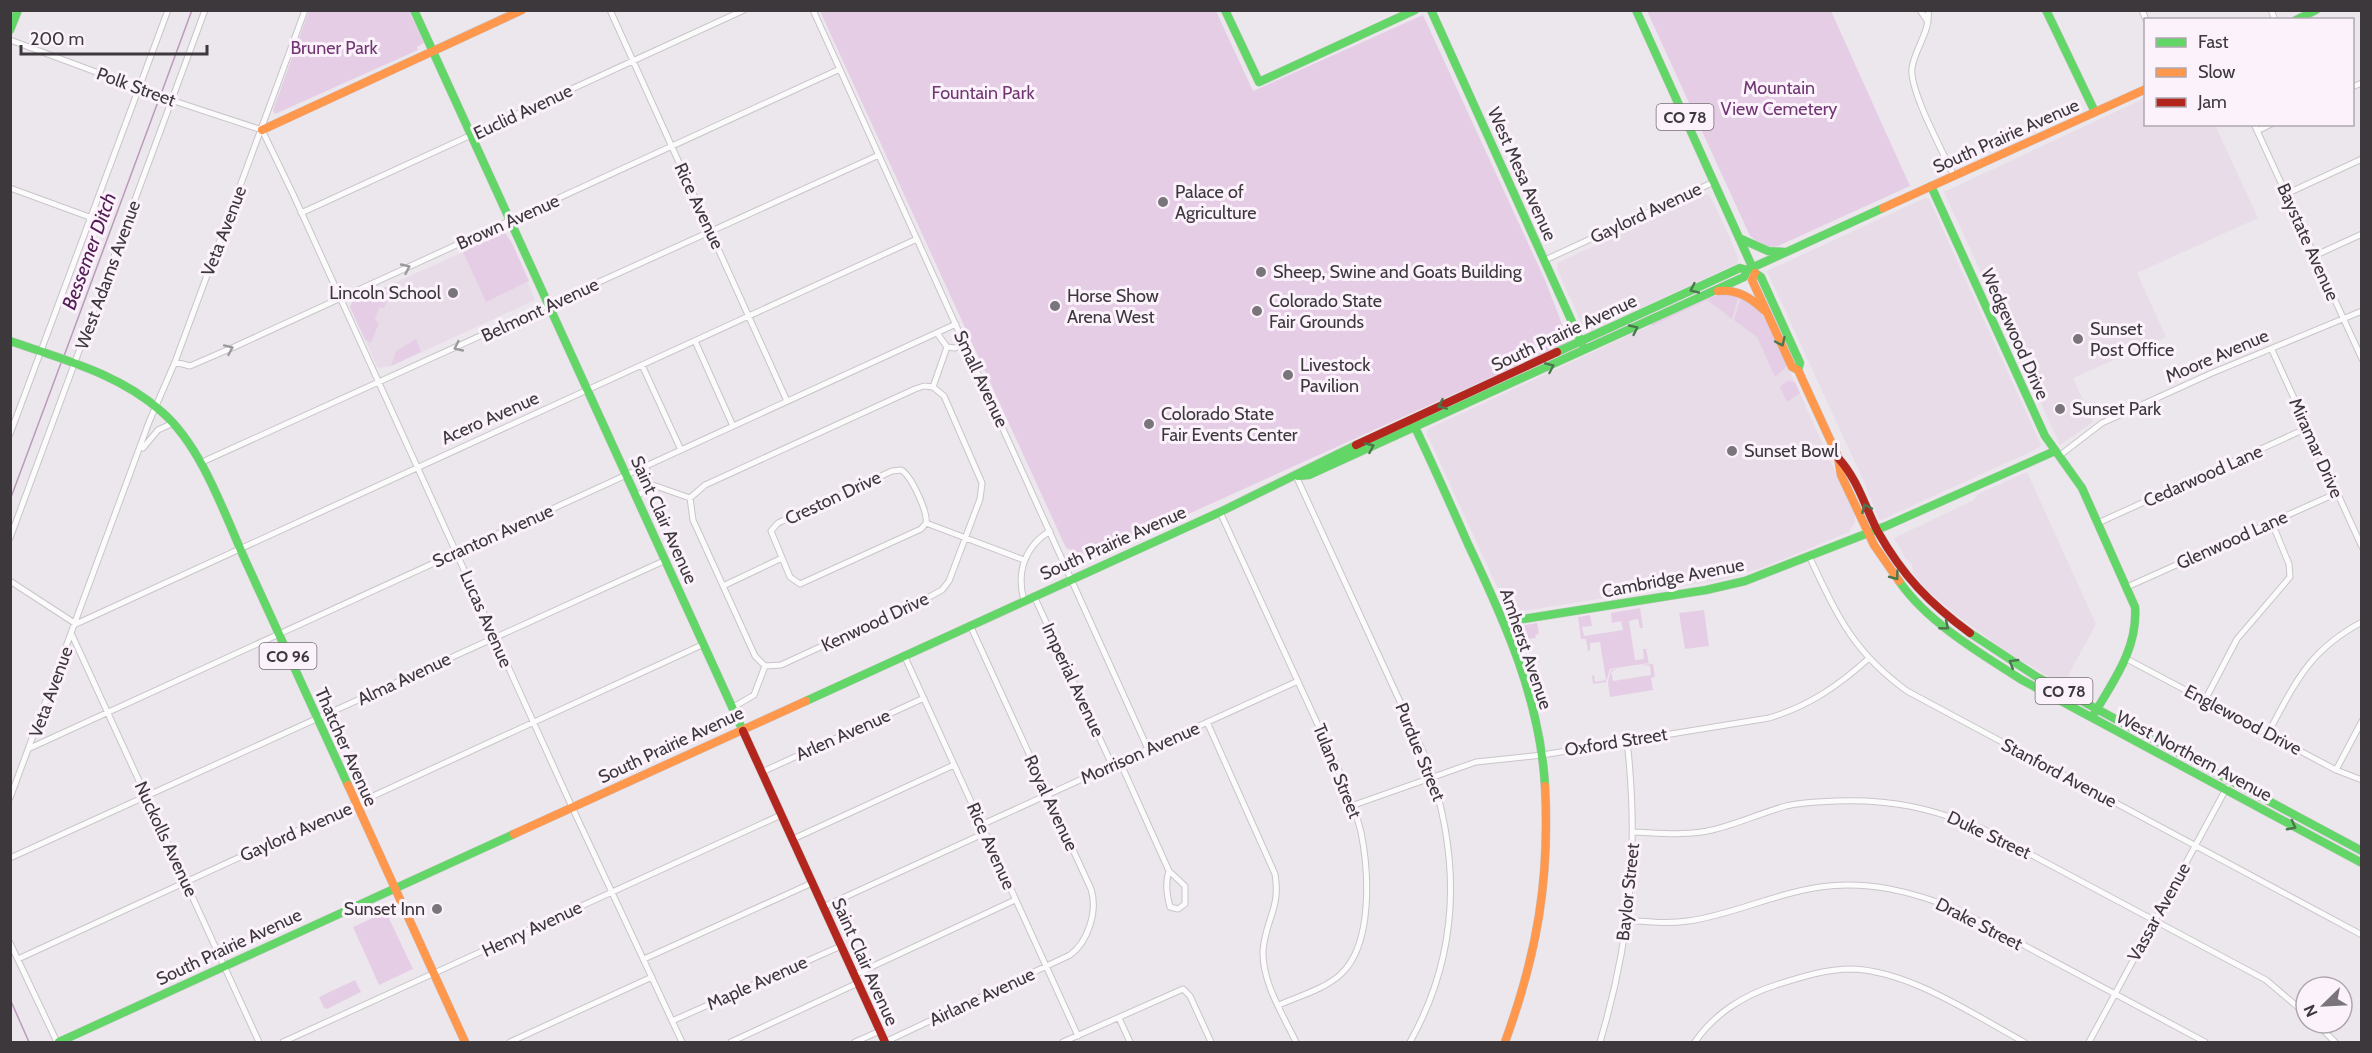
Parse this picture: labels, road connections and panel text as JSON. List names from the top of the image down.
{
  "streets": {
    "main road": [
      "CO 78",
      "South Prairie Avenue",
      "West Mesa Avenue",
      "Wedgewood Drive",
      "Moore Avenue",
      "Saint Clair Avenue",
      "Cambridge Avenue",
      "Amherst Avenue",
      "CO 96",
      "Thatcher Avenue",
      "West Northern Avenue"
    ],
    "street": [
      "Polk Street",
      "Euclid Avenue",
      "Rice Avenue",
      "Gaylord Avenue",
      "Brown Avenue",
      "Veta Avenue",
      "Baystate Avenue",
      "West Adams Avenue",
      "Belmont Avenue",
      "Small Avenue",
      "Acero Avenue",
      "Miramar Drive",
      "Cedarwood Lane",
      "Creston Drive",
      "Scranton Avenue",
      "Glenwood Lane",
      "Lucas Avenue",
      "Kenwood Drive",
      "Alma Avenue",
      "Imperial Avenue",
      "Englewood Drive",
      "Arlen Avenue",
      "Oxford Street",
      "Purdue Street",
      "Morrison Avenue",
      "Tulane Street",
      "Stanford Avenue",
      "Royal Avenue",
      "Duke Street",
      "Nuckolls Avenue",
      "Baylor Street",
      "Vassar Avenue",
      "Drake Street",
      "Henry Avenue",
      "Maple Avenue",
      "Airlane Avenue"
    ]
  },
  "crossings": [
    ["Polk Street", "Veta Avenue"],
    ["Polk Street", "West Adams Avenue"],
    ["Polk Street", "Lucas Avenue"],
    ["Euclid Avenue", "Rice Avenue"],
    ["Euclid Avenue", "Saint Clair Avenue"],
    ["Euclid Avenue", "Lucas Avenue"],
    ["South Prairie Avenue", "West Mesa Avenue"],
    ["South Prairie Avenue", "Rice Avenue"],
    ["South Prairie Avenue", "Wedgewood Drive"],
    ["South Prairie Avenue", "Small Avenue"],
    ["South Prairie Avenue", "Saint Clair Avenue"],
    ["South Prairie Avenue", "Lucas Avenue"],
    ["South Prairie Avenue", "Amherst Avenue"],
    ["South Prairie Avenue", "Imperial Avenue"],
    ["South Prairie Avenue", "Thatcher Avenue"],
    ["South Prairie Avenue", "Purdue Street"],
    ["South Prairie Avenue", "West Northern Avenue"],
    ["South Prairie Avenue", "Tulane Street"],
    ["South Prairie Avenue", "Royal Avenue"],
    ["South Prairie Avenue", "Nuckolls Avenue"],
    ["West Mesa Avenue", "Gaylord Avenue"],
    ["Rice Avenue", "Brown Avenue"],
    ["Rice Avenue", "Belmont Avenue"],
    ["Rice Avenue", "Acero Avenue"],
    ["Rice Avenue", "Scranton Avenue"],
    ["Rice Avenue", "Arlen Avenue"],
    ["Rice Avenue", "Morrison Avenue"],
    ["Rice Avenue", "Royal Avenue"],
    ["Rice Avenue", "Airlane Avenue"],
    ["Gaylord Avenue", "Saint Clair Avenue"],
    ["Gaylord Avenue", "Lucas Avenue"],
    ["Gaylord Avenue", "Thatcher Avenue"],
    ["Gaylord Avenue", "West Northern Avenue"],
    ["Gaylord Avenue", "Nuckolls Avenue"],
    ["Brown Avenue", "Veta Avenue"],
    ["Brown Avenue", "Small Avenue"],
    ["Brown Avenue", "Saint Clair Avenue"],
    ["Brown Avenue", "Lucas Avenue"],
    ["Veta Avenue", "Acero Avenue"],
    ["Veta Avenue", "Scranton Avenue"],
    ["Veta Avenue", "Lucas Avenue"],
    ["Veta Avenue", "CO 96"],
    ["Veta Avenue", "Thatcher Avenue"],
    ["Veta Avenue", "Nuckolls Avenue"],
    ["Baystate Avenue", "Moore Avenue"],
    ["West Adams Avenue", "CO 96"],
    ["Belmont Avenue", "Small Avenue"],
    ["Belmont Avenue", "Saint Clair Avenue"],
    ["Belmont Avenue", "Lucas Avenue"],
    ["Belmont Avenue", "Thatcher Avenue"],
    ["Wedgewood Drive", "Moore Avenue"],
    ["Wedgewood Drive", "Cedarwood Lane"],
    ["Wedgewood Drive", "Glenwood Lane"],
    ["Wedgewood Drive", "Englewood Drive"],
    ["Wedgewood Drive", "West Northern Avenue"],
    ["Moore Avenue", "Miramar Drive"],
    ["Moore Avenue", "Cambridge Avenue"],
    ["Moore Avenue", "West Northern Avenue"],
    ["Small Avenue", "Acero Avenue"],
    ["Small Avenue", "Scranton Avenue"],
    ["Small Avenue", "Morrison Avenue"],
    ["Acero Avenue", "Saint Clair Avenue"],
    ["Acero Avenue", "Lucas Avenue"],
    ["Acero Avenue", "Thatcher Avenue"],
    ["Miramar Drive", "Cedarwood Lane"],
    ["Miramar Drive", "Glenwood Lane"],
    ["Saint Clair Avenue", "Scranton Avenue"],
    ["Saint Clair Avenue", "Alma Avenue"],
    ["Saint Clair Avenue", "Arlen Avenue"],
    ["Saint Clair Avenue", "Henry Avenue"],
    ["Saint Clair Avenue", "Maple Avenue"],
    ["Saint Clair Avenue", "Airlane Avenue"],
    ["Scranton Avenue", "Lucas Avenue"],
    ["Scranton Avenue", "Thatcher Avenue"],
    ["Scranton Avenue", "Nuckolls Avenue"],
    ["Cambridge Avenue", "Amherst Avenue"],
    ["Cambridge Avenue", "West Northern Avenue"],
    ["Cambridge Avenue", "Stanford Avenue"],
    ["Lucas Avenue", "Alma Avenue"],
    ["Lucas Avenue", "Henry Avenue"],
    ["Lucas Avenue", "Maple Avenue"],
    ["Amherst Avenue", "Oxford Street"],
    ["CO 96", "Thatcher Avenue"],
    ["Alma Avenue", "Thatcher Avenue"],
    ["Alma Avenue", "Nuckolls Avenue"],
    ["Imperial Avenue", "Morrison Avenue"],
    ["Oxford Street", "Purdue Street"],
    ["Oxford Street", "Tulane Street"],
    ["Oxford Street", "Stanford Avenue"],
    ["Oxford Street", "Baylor Street"],
    ["Thatcher Avenue", "Henry Avenue"],
    ["Morrison Avenue", "Tulane Street"],
    ["Morrison Avenue", "Royal Avenue"],
    ["West Northern Avenue", "Vassar Avenue"],
    ["Stanford Avenue", "Vassar Avenue"],
    ["Royal Avenue", "Airlane Avenue"],
    ["Duke Street", "Baylor Street"],
    ["Duke Street", "Vassar Avenue"],
    ["Baylor Street", "Drake Street"],
    ["Vassar Avenue", "Drake Street"]
  ],
  "one_way": ["Brown Avenue"],
  "water": ["Bessemer Ditch"],
  "parks": ["Bruner Park", "Mountain View Cemetery", "Fountain Park"],
  "places": [
    "Palace of Agriculture",
    "Sheep, Swine and Goats Building",
    "Lincoln School",
    "Horse Show Arena West",
    "Colorado State Fair Grounds",
    "Sunset Post Office",
    "Livestock Pavilion",
    "Sunset Park",
    "Colorado State Fair Events Center",
    "Sunset Bowl",
    "Sunset Inn"
  ],
  "legend": ["Fast", "Slow", "Jam"],
  "scale_bar": "200 m",
  "north": "bottom left"
}
